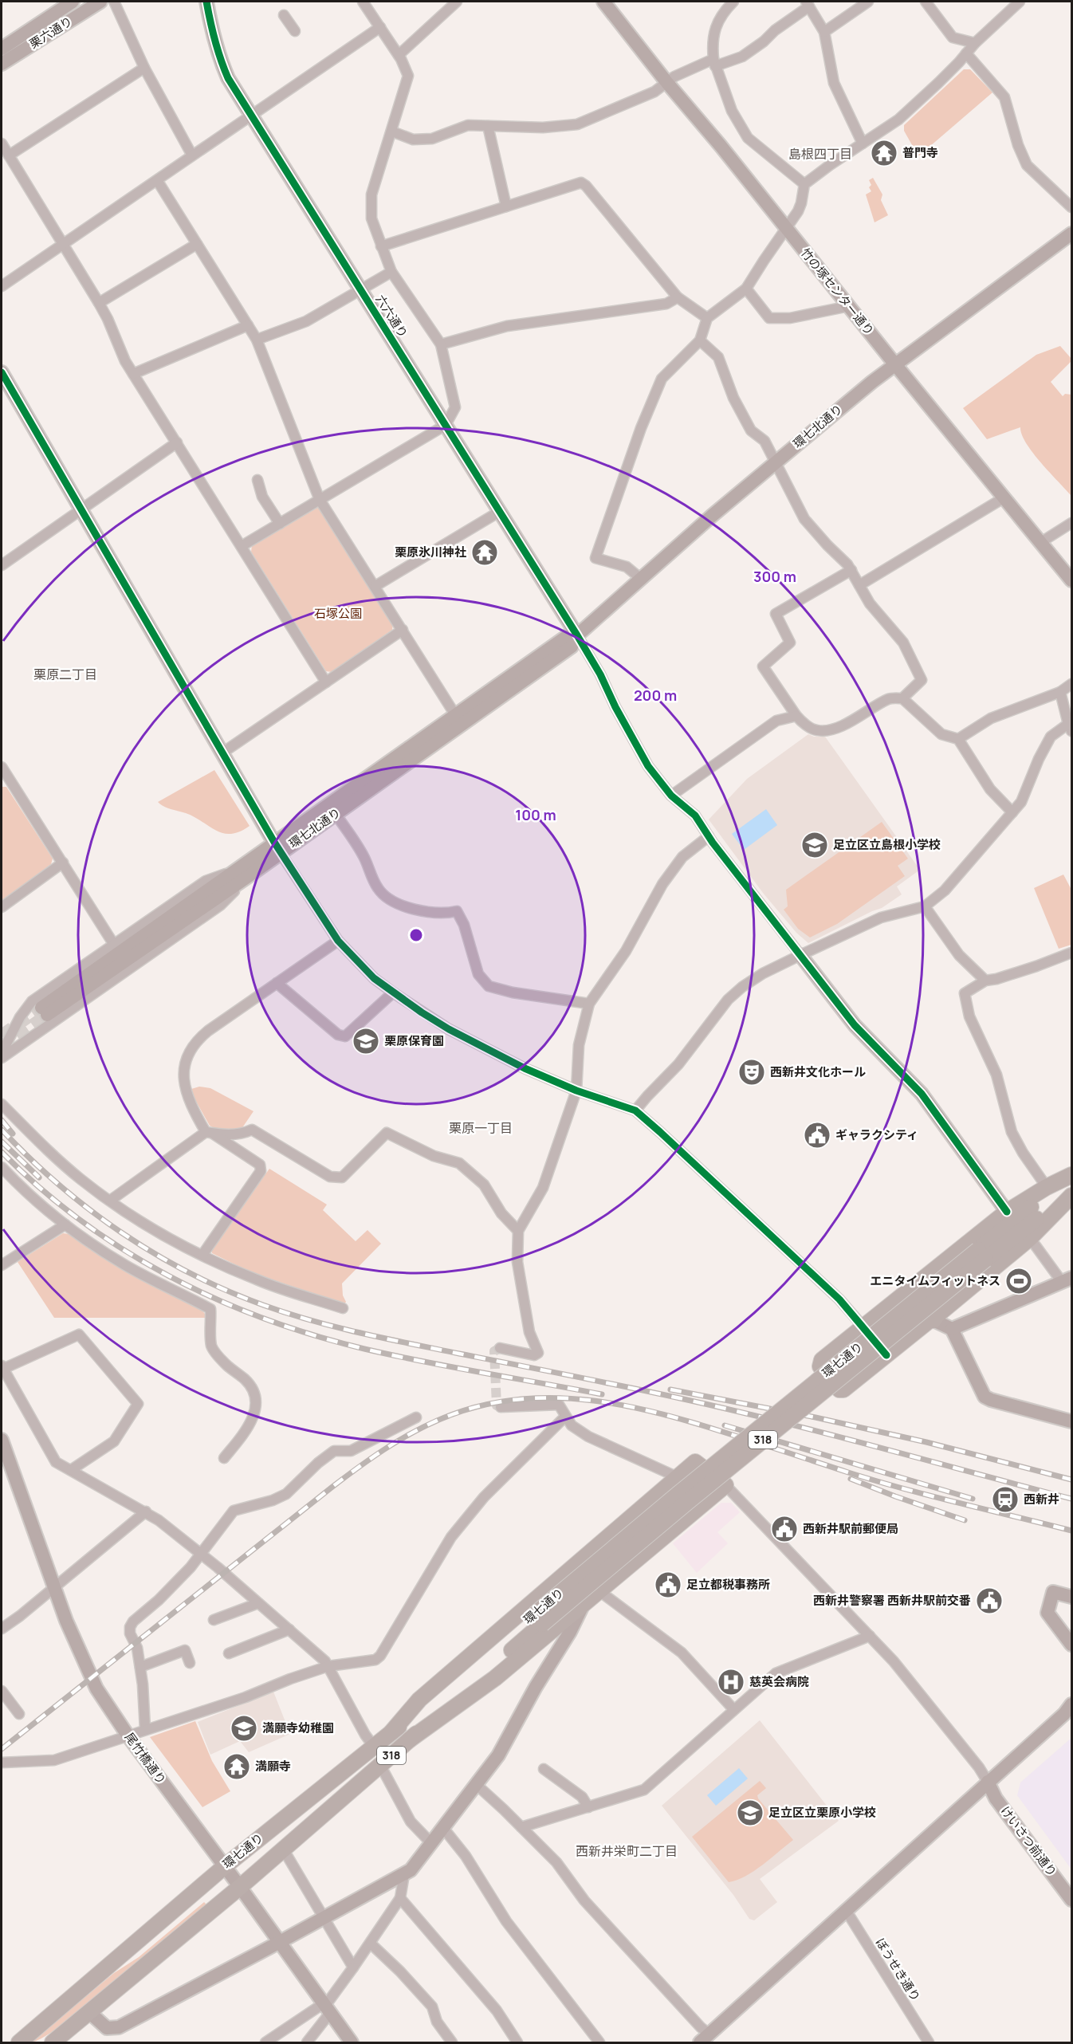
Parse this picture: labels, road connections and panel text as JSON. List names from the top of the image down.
{
  "streets": {
    "main road": ["環七通り", "318"],
    "street": [
      "栗六通り",
      "竹の塚センター通り",
      "六六通り",
      "環七北通り",
      "尾竹橋通り",
      "けいさつ前通り",
      "ぼうせき通り"
    ]
  },
  "crossings": [
    ["竹の塚センター通り", "環七北通り"],
    ["六六通り", "環七北通り"],
    ["環七通り", "尾竹橋通り"]
  ],
  "districts": [
    "島根四丁目",
    "栗原二丁目",
    "栗原一丁目",
    "西新井栄町二丁目"
  ],
  "parks": ["石塚公園"],
  "places": {
    "temple": ["普門寺", "栗原氷川神社", "満願寺"],
    "school or university": [
      "足立区立島根小学校",
      "栗原保育園",
      "満願寺幼稚園",
      "足立区立栗原小学校"
    ],
    "theatre": ["西新井文化ホール"],
    "public building": [
      "ギャラクシティ",
      "西新井駅前郵便局",
      "足立都税事務所",
      "西新井警察署 西新井駅前交番"
    ],
    "sports": ["エニタイムフィットネス"],
    "station": ["西新井"],
    "hospital": ["慈英会病院"]
  },
  "rings": ["300 m", "200 m", "100 m"]
}
